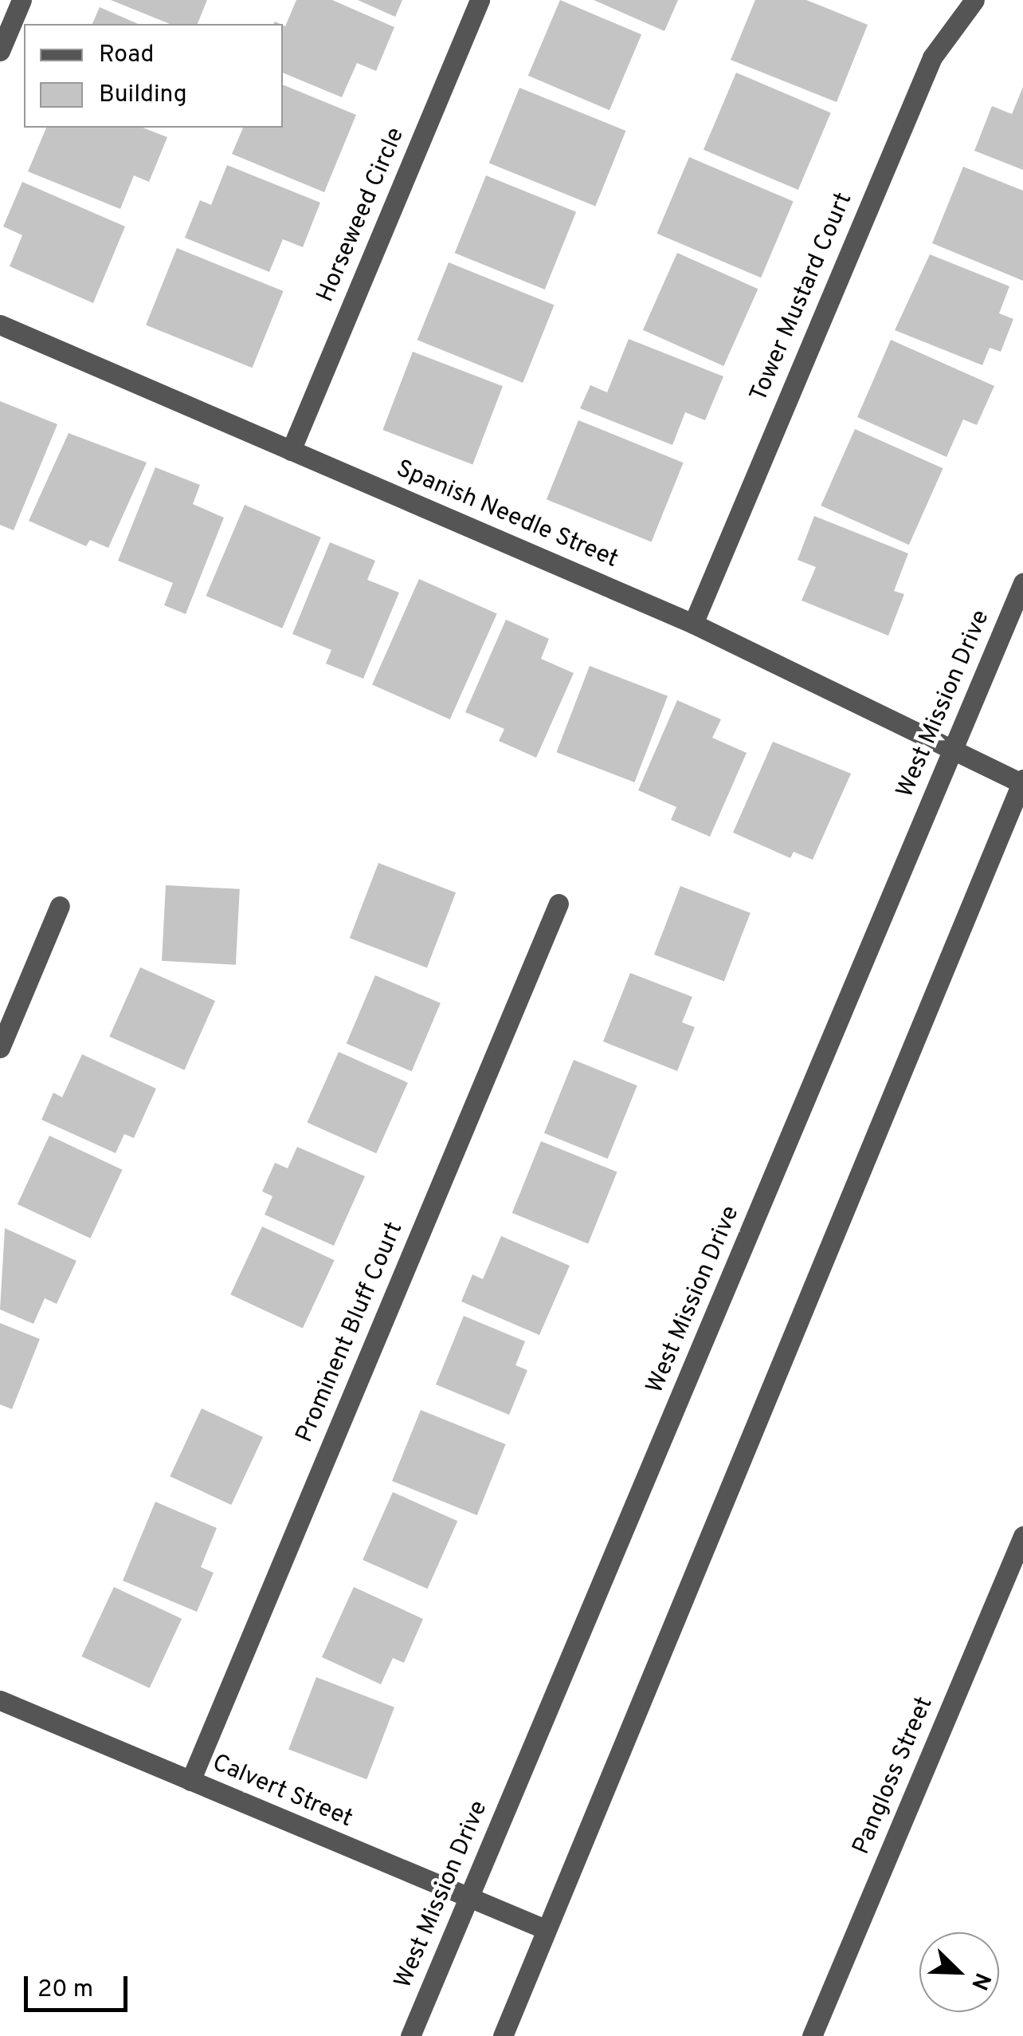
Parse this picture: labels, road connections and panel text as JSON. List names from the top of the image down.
{
  "streets": {
    "street": [
      "Horseweed Circle",
      "Tower Mustard Court",
      "Spanish Needle Street",
      "West Mission Drive",
      "Prominent Bluff Court",
      "Pangloss Street",
      "Calvert Street"
    ]
  },
  "crossings": [
    ["Horseweed Circle", "Spanish Needle Street"],
    ["Tower Mustard Court", "Spanish Needle Street"],
    ["Spanish Needle Street", "West Mission Drive"],
    ["West Mission Drive", "Calvert Street"],
    ["Prominent Bluff Court", "Calvert Street"]
  ],
  "legend": ["Road", "Building"],
  "scale_bar": "20 m",
  "north": "bottom right"
}
